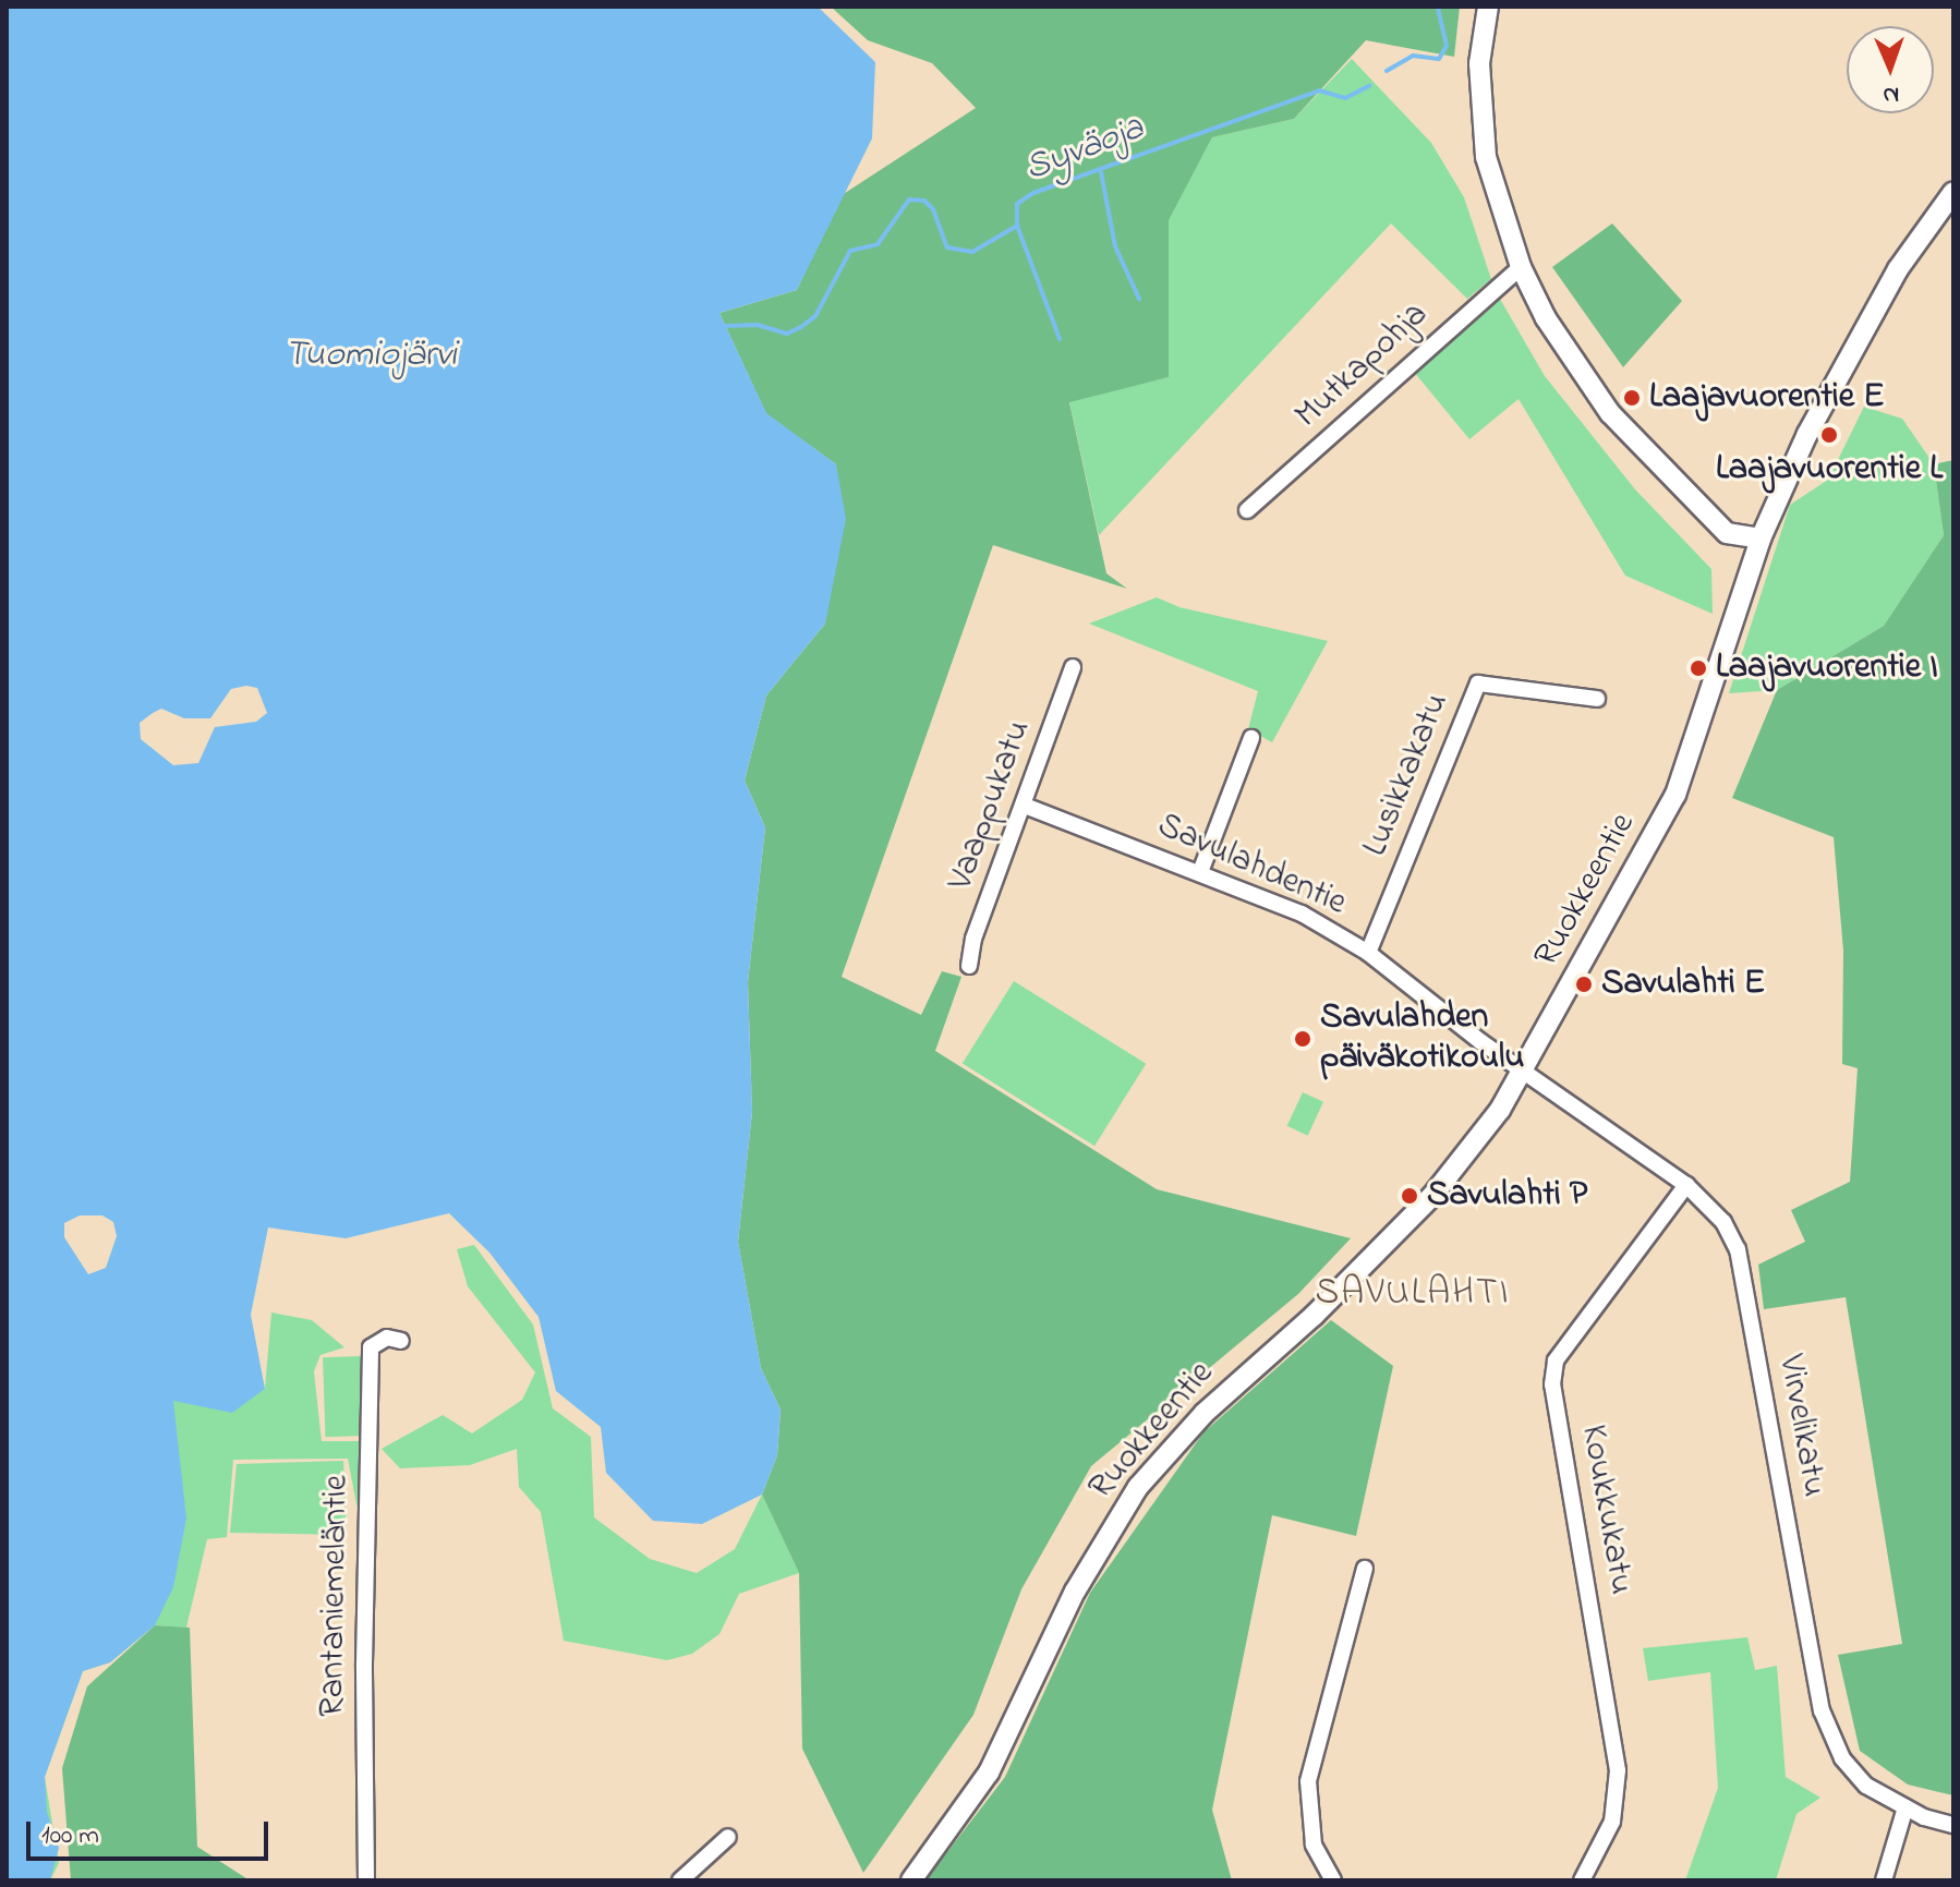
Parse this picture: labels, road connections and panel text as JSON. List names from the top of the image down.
{
  "streets": {
    "street": [
      "Mutkapohja",
      "Lusikkakatu",
      "Vaappukatu",
      "Savulahdentie",
      "Ruokkeentie",
      "Virvelikatu",
      "Koukkukatu",
      "Rantaniemeläntie"
    ]
  },
  "crossings": [
    ["Lusikkakatu", "Savulahdentie"],
    ["Vaappukatu", "Savulahdentie"],
    ["Savulahdentie", "Ruokkeentie"],
    ["Savulahdentie", "Virvelikatu"],
    ["Ruokkeentie", "Virvelikatu"],
    ["Virvelikatu", "Koukkukatu"]
  ],
  "districts": ["SAVULAHTI"],
  "water": ["Syväoja", "Tuomiojärvi"],
  "places": [
    "Laajavuorentie E",
    "Laajavuorentie L",
    "Laajavuorentie I",
    "Savulahti E",
    "Savulahden päiväkotikoulu",
    "Savulahti P"
  ],
  "scale_bar": "100 m",
  "north": "bottom"
}
